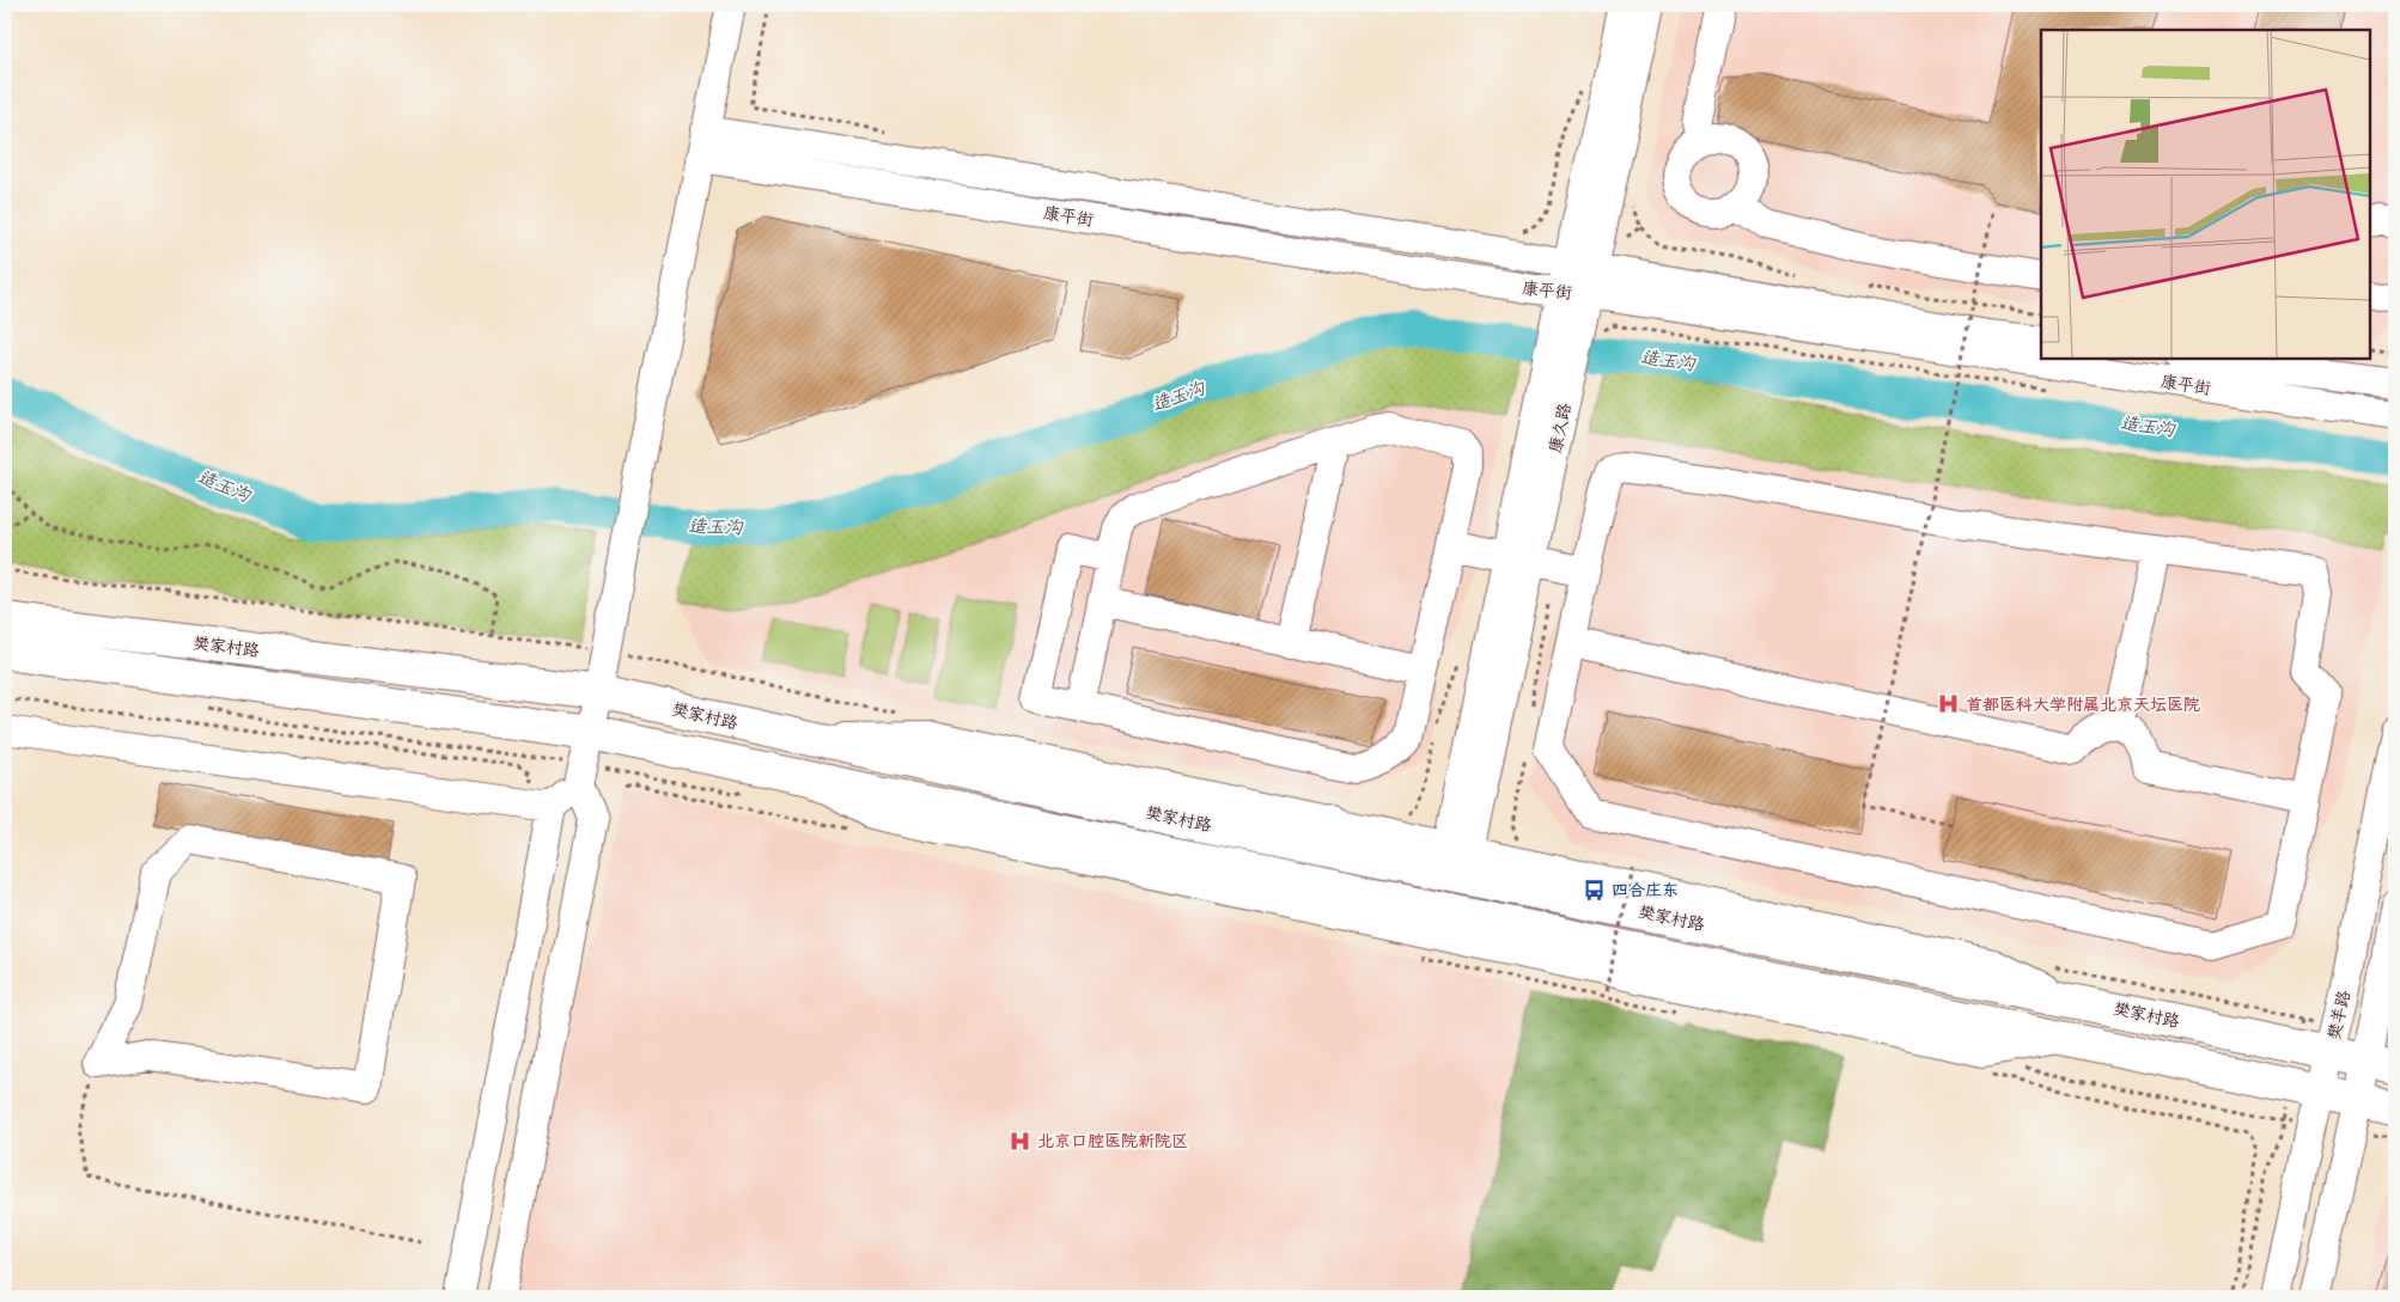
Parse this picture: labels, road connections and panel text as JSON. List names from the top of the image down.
{
  "streets": {
    "main road": ["樊家村路"],
    "street": ["康平街", "康久路", "樊羊路"]
  },
  "crossings": [
    ["康平街", "康久路"],
    ["樊家村路", "樊羊路"]
  ],
  "water": ["造玉沟"],
  "places": {
    "hospital": ["首都医科大学附属北京天坛医院", "北京口腔医院新院区"],
    "bus stop": ["四合庄东"]
  }
}
